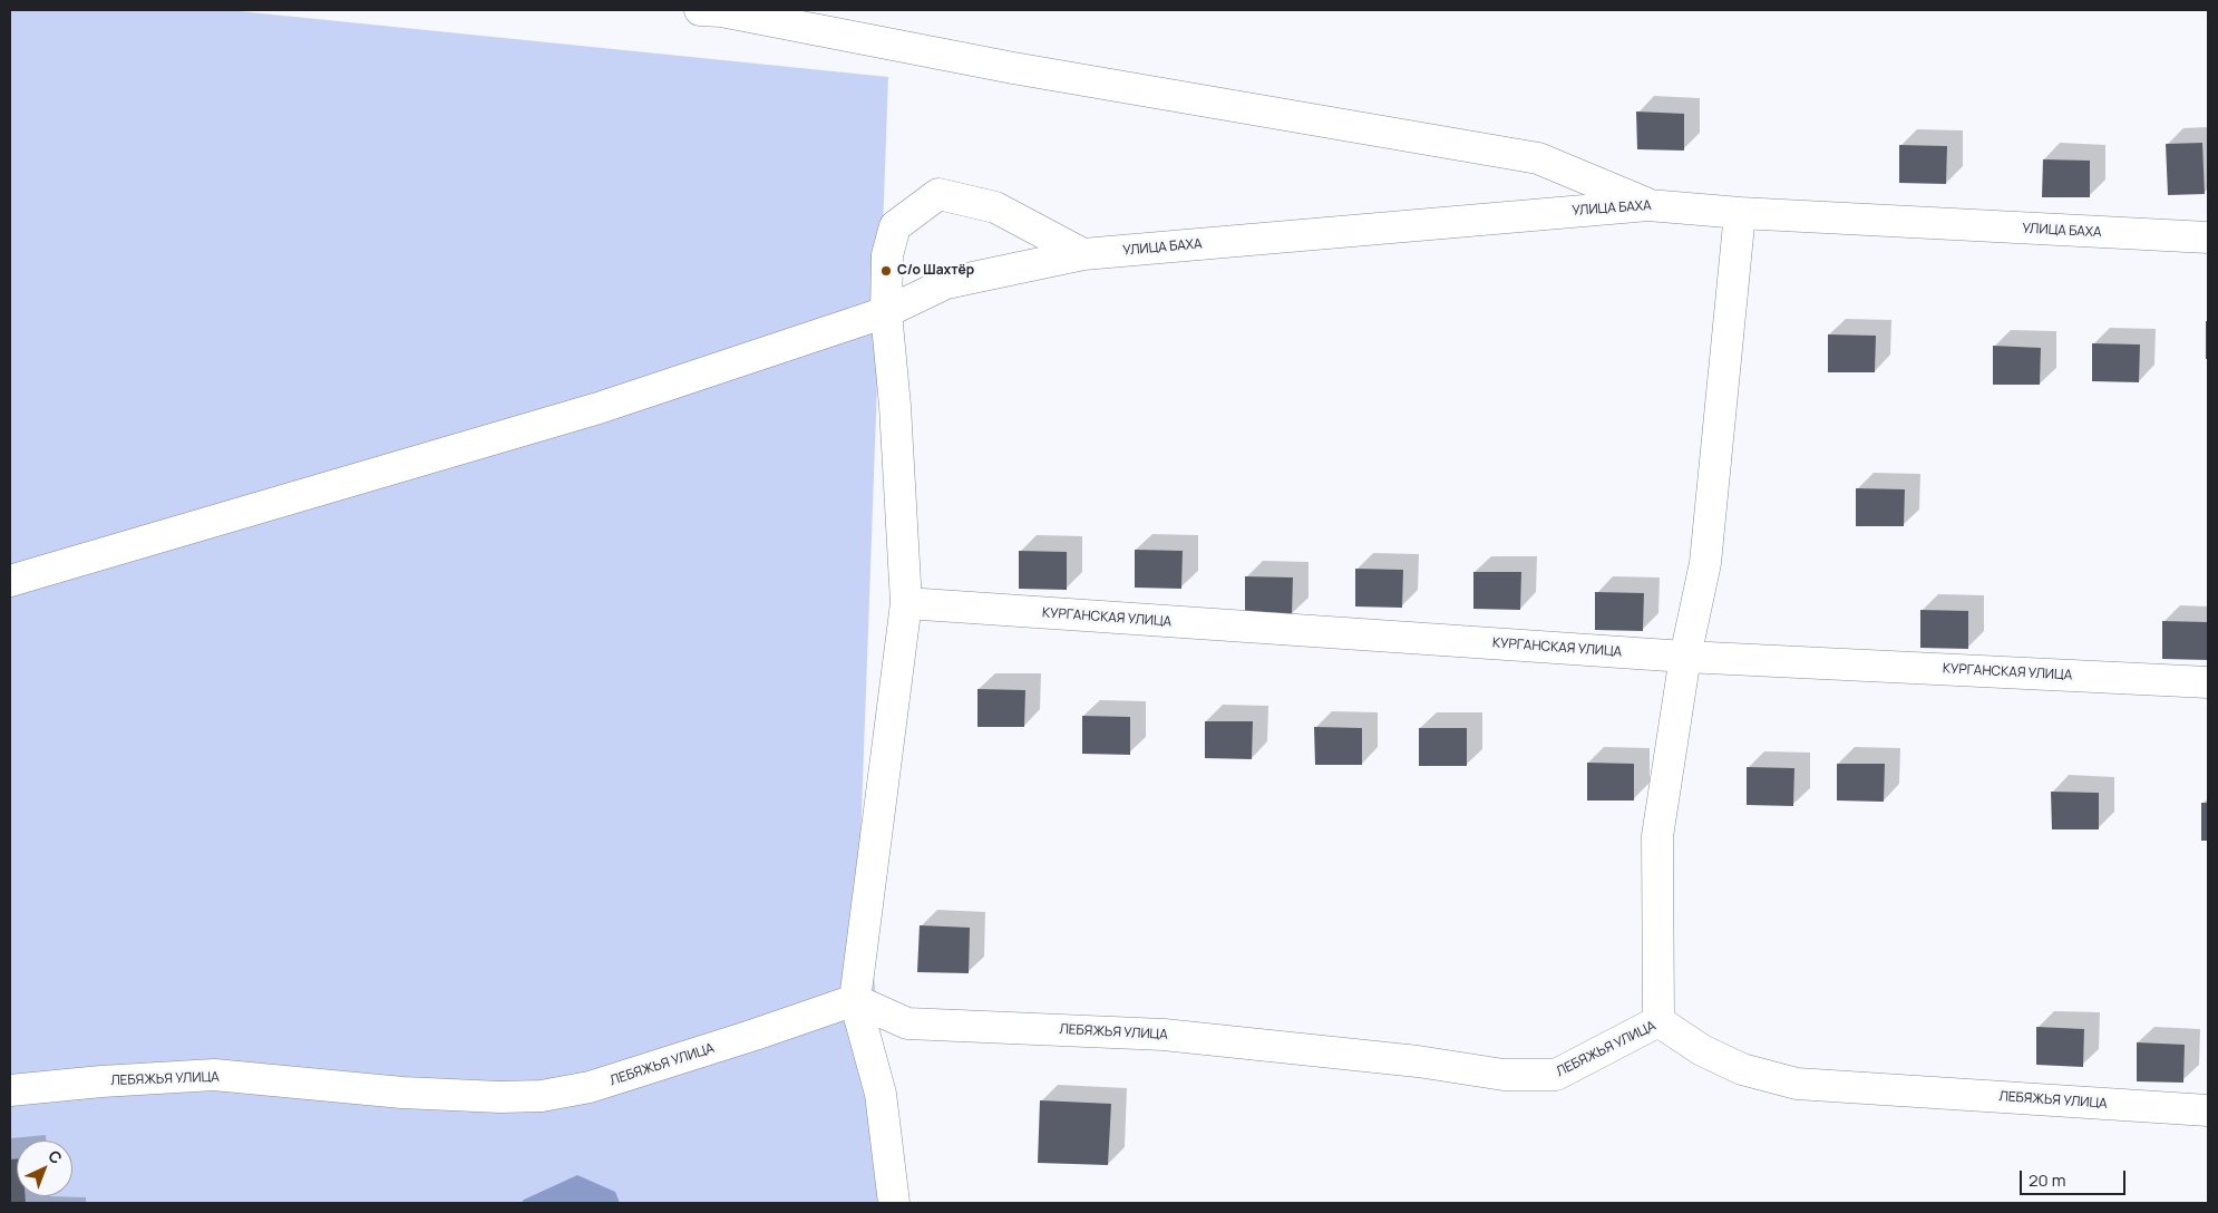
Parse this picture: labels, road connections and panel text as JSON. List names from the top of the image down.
{
  "streets": {
    "street": ["УЛИЦА БАХА", "КУРГАНСКАЯ УЛИЦА", "ЛЕБЯЖЬЯ УЛИЦА"]
  },
  "places": ["С/о Шахтёр"],
  "scale_bar": "20 m",
  "north": "top right"
}
